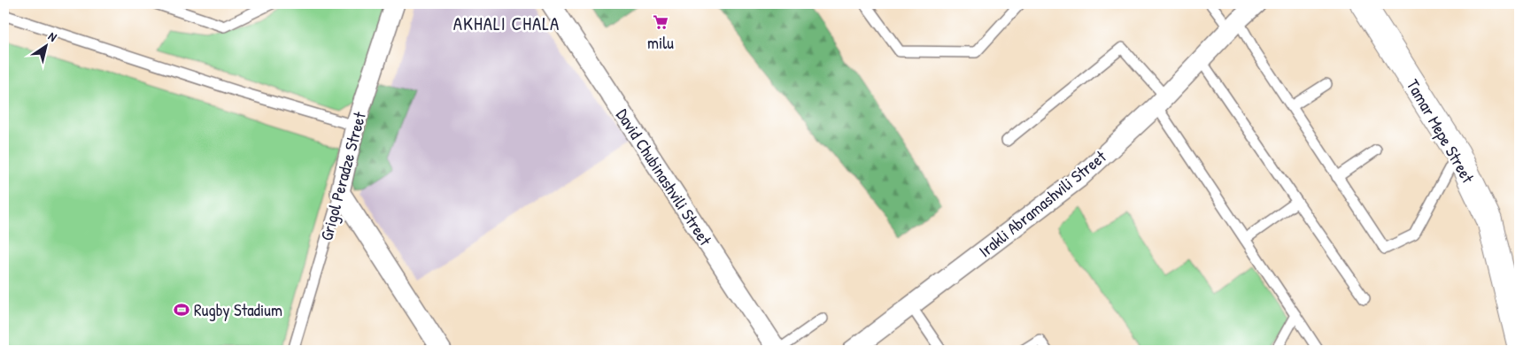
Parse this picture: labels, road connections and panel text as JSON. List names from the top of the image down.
{
  "streets": {
    "street": [
      "Tamar Mepe Street",
      "Grigol Peradze Street",
      "David Chubinashvili Street",
      "Irakli Abramashvili Street"
    ]
  },
  "districts": ["AKHALI CHALA"],
  "places": {
    "supermarket": ["milu"],
    "sports": ["Rugby Stadium"]
  },
  "north": "top right"
}
